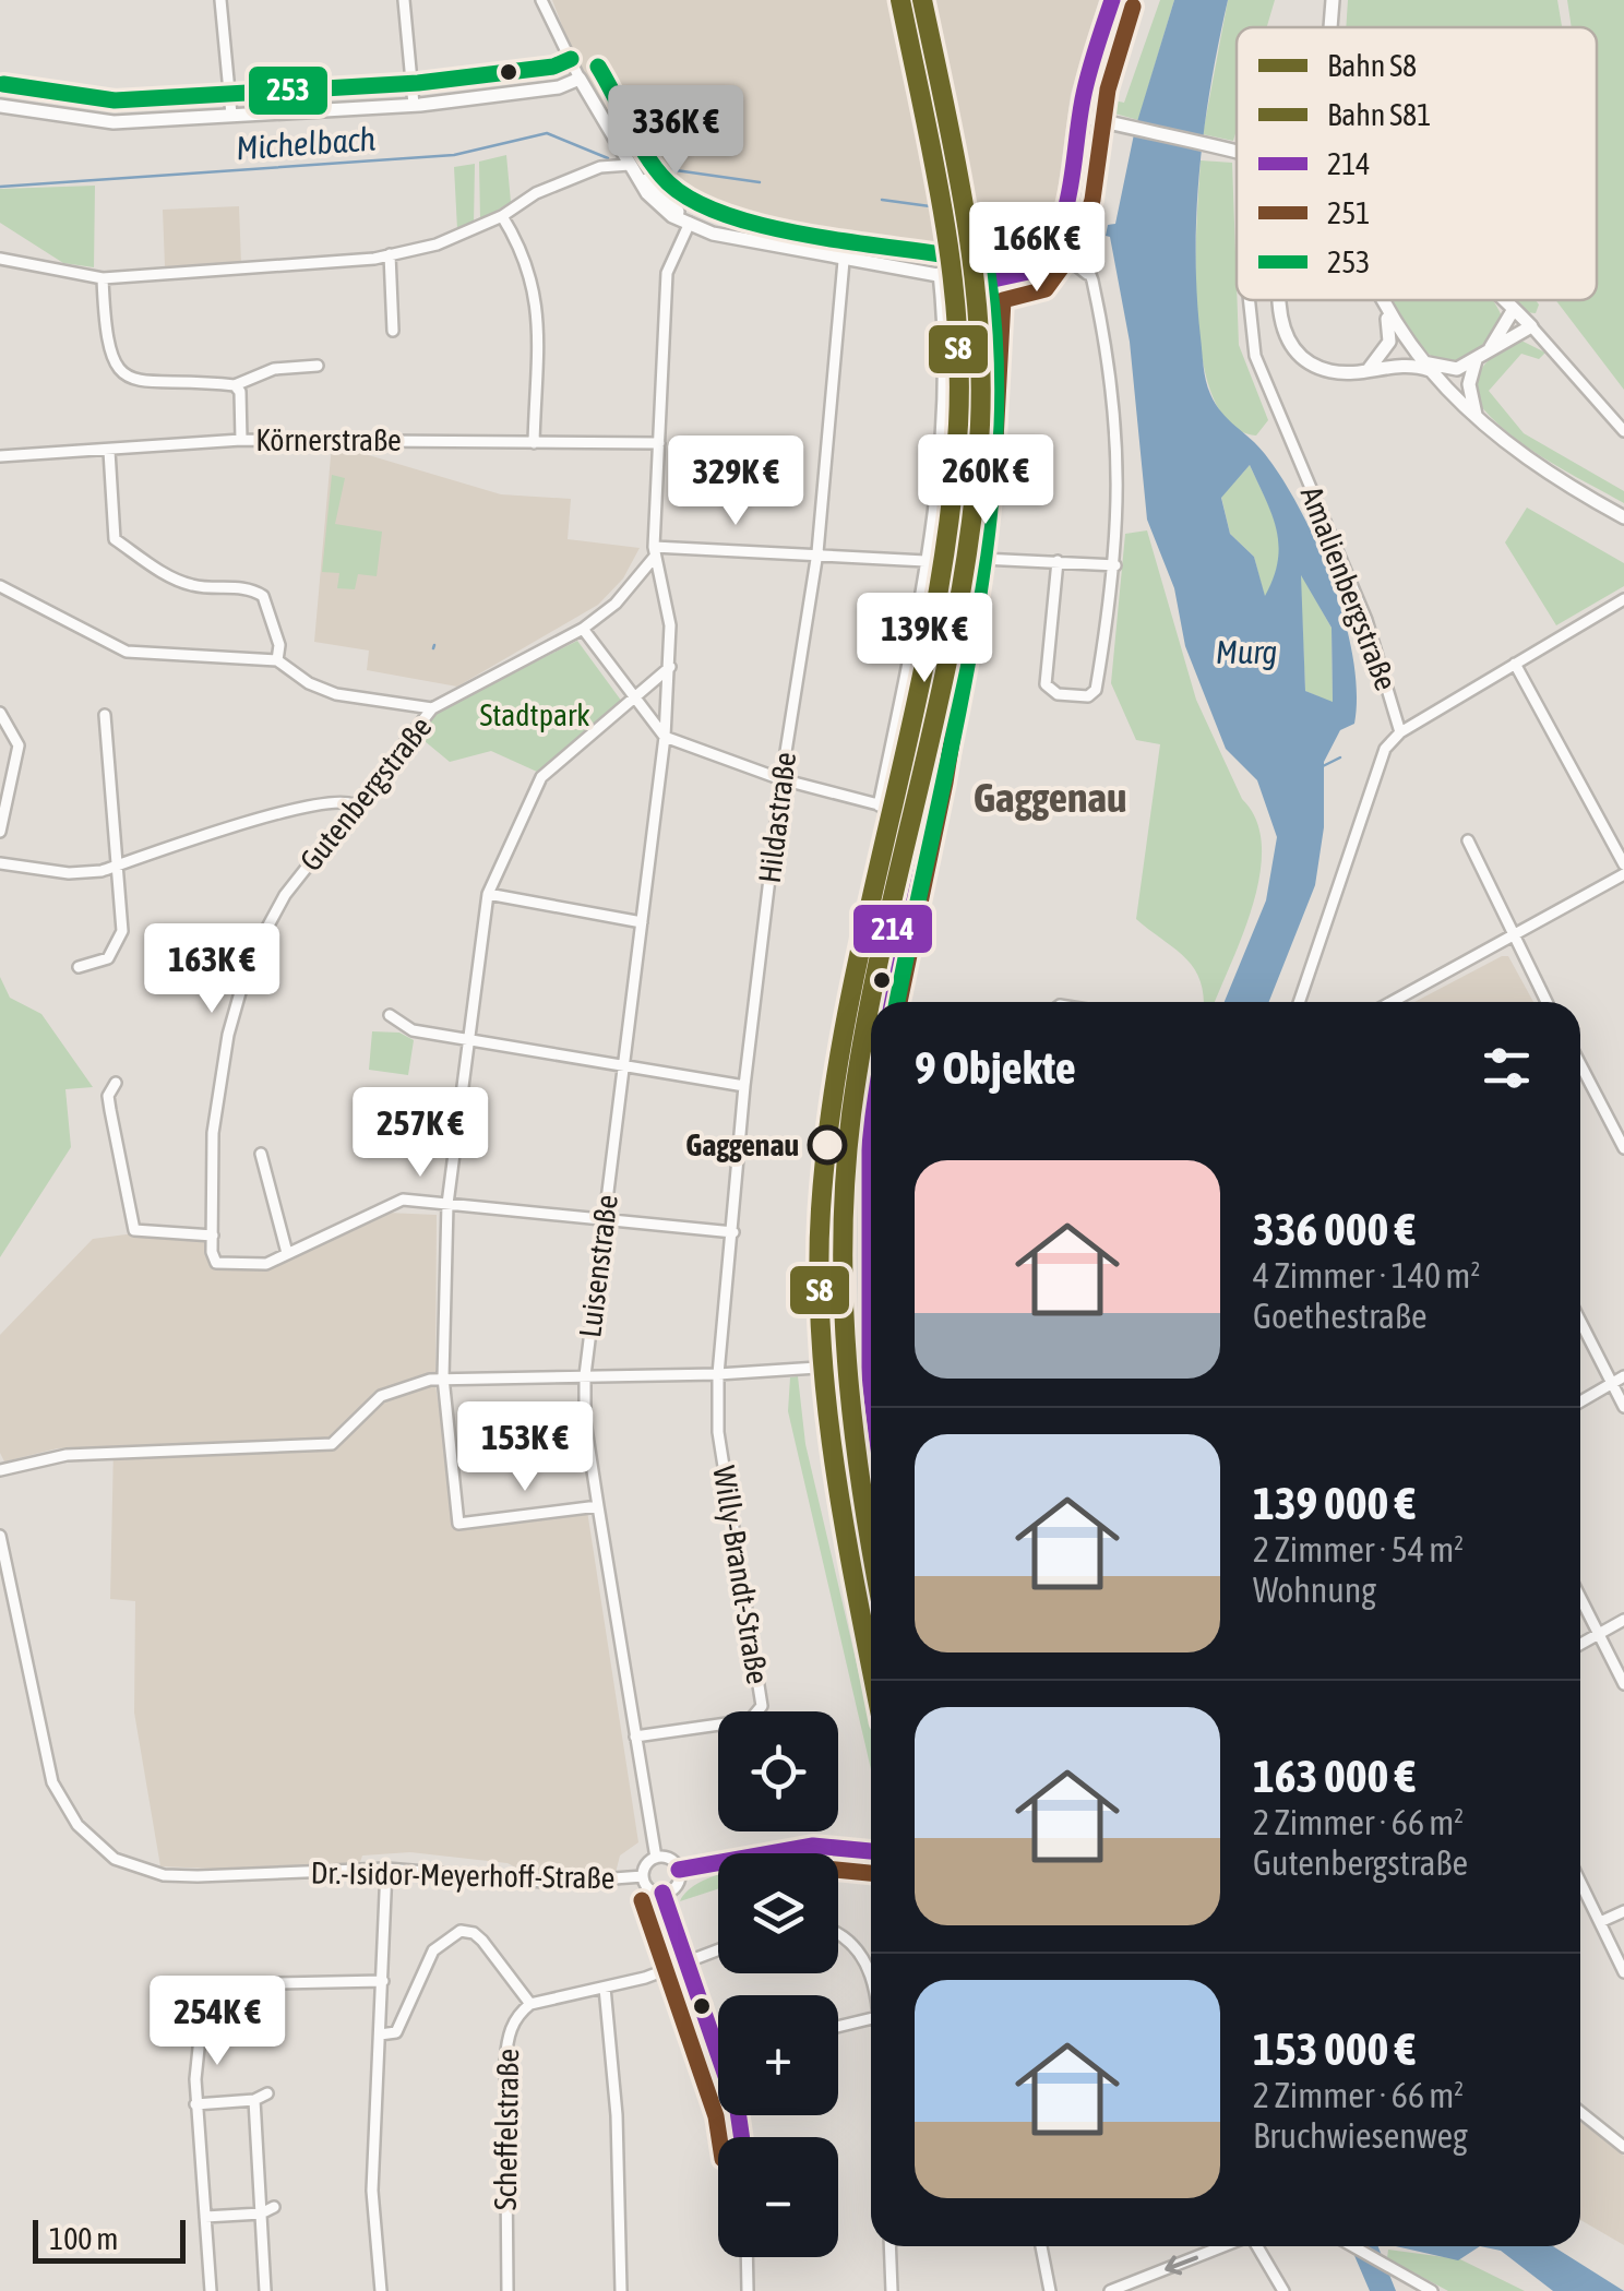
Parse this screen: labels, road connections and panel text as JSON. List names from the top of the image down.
{
  "streets": {
    "street": [
      "Körnerstraße",
      "Amalienbergstraße",
      "Gutenbergstraße",
      "Hildastraße",
      "Luisenstraße",
      "Willy-Brandt-Straße",
      "Dr.-Isidor-Meyerhoff-Straße",
      "Scheffelstraße"
    ]
  },
  "crossings": [
    ["Körnerstraße", "Luisenstraße"],
    ["Gutenbergstraße", "Luisenstraße"],
    ["Hildastraße", "Willy-Brandt-Straße"],
    ["Luisenstraße", "Willy-Brandt-Straße"],
    ["Luisenstraße", "Dr.-Isidor-Meyerhoff-Straße"]
  ],
  "districts": ["Gaggenau"],
  "water": ["Michelbach", "Murg"],
  "parks": ["Stadtpark"],
  "places": ["Gaggenau"],
  "lines": [
    "rail line S8",
    "rail line S81",
    "transit line 214",
    "transit line 251",
    "transit line 253"
  ],
  "legend": [
    "Bahn S8",
    "Bahn S81",
    "214",
    "251",
    "253"
  ],
  "scale_bar": "100 m",
  "page": {
    "price": [
      "336K €",
      "166K €",
      "260K €",
      "329K €",
      "139K €",
      "163K €",
      "257K €",
      "153K €",
      "254K €"
    ],
    "heading": "9 Objekte",
    "list": [
      {
        "name": "336 000 €",
        "note": "4 Zimmer · 140 m² · Goethestraße"
      },
      {
        "name": "139 000 €",
        "note": "2 Zimmer · 54 m² · Wohnung"
      },
      {
        "name": "163 000 €",
        "note": "2 Zimmer · 66 m² · Gutenbergstraße"
      },
      {
        "name": "153 000 €",
        "note": "2 Zimmer · 66 m² · Bruchwiesenweg"
      }
    ],
    "map_buttons": ["+", "−"],
    "scale": "100 m"
  }
}
